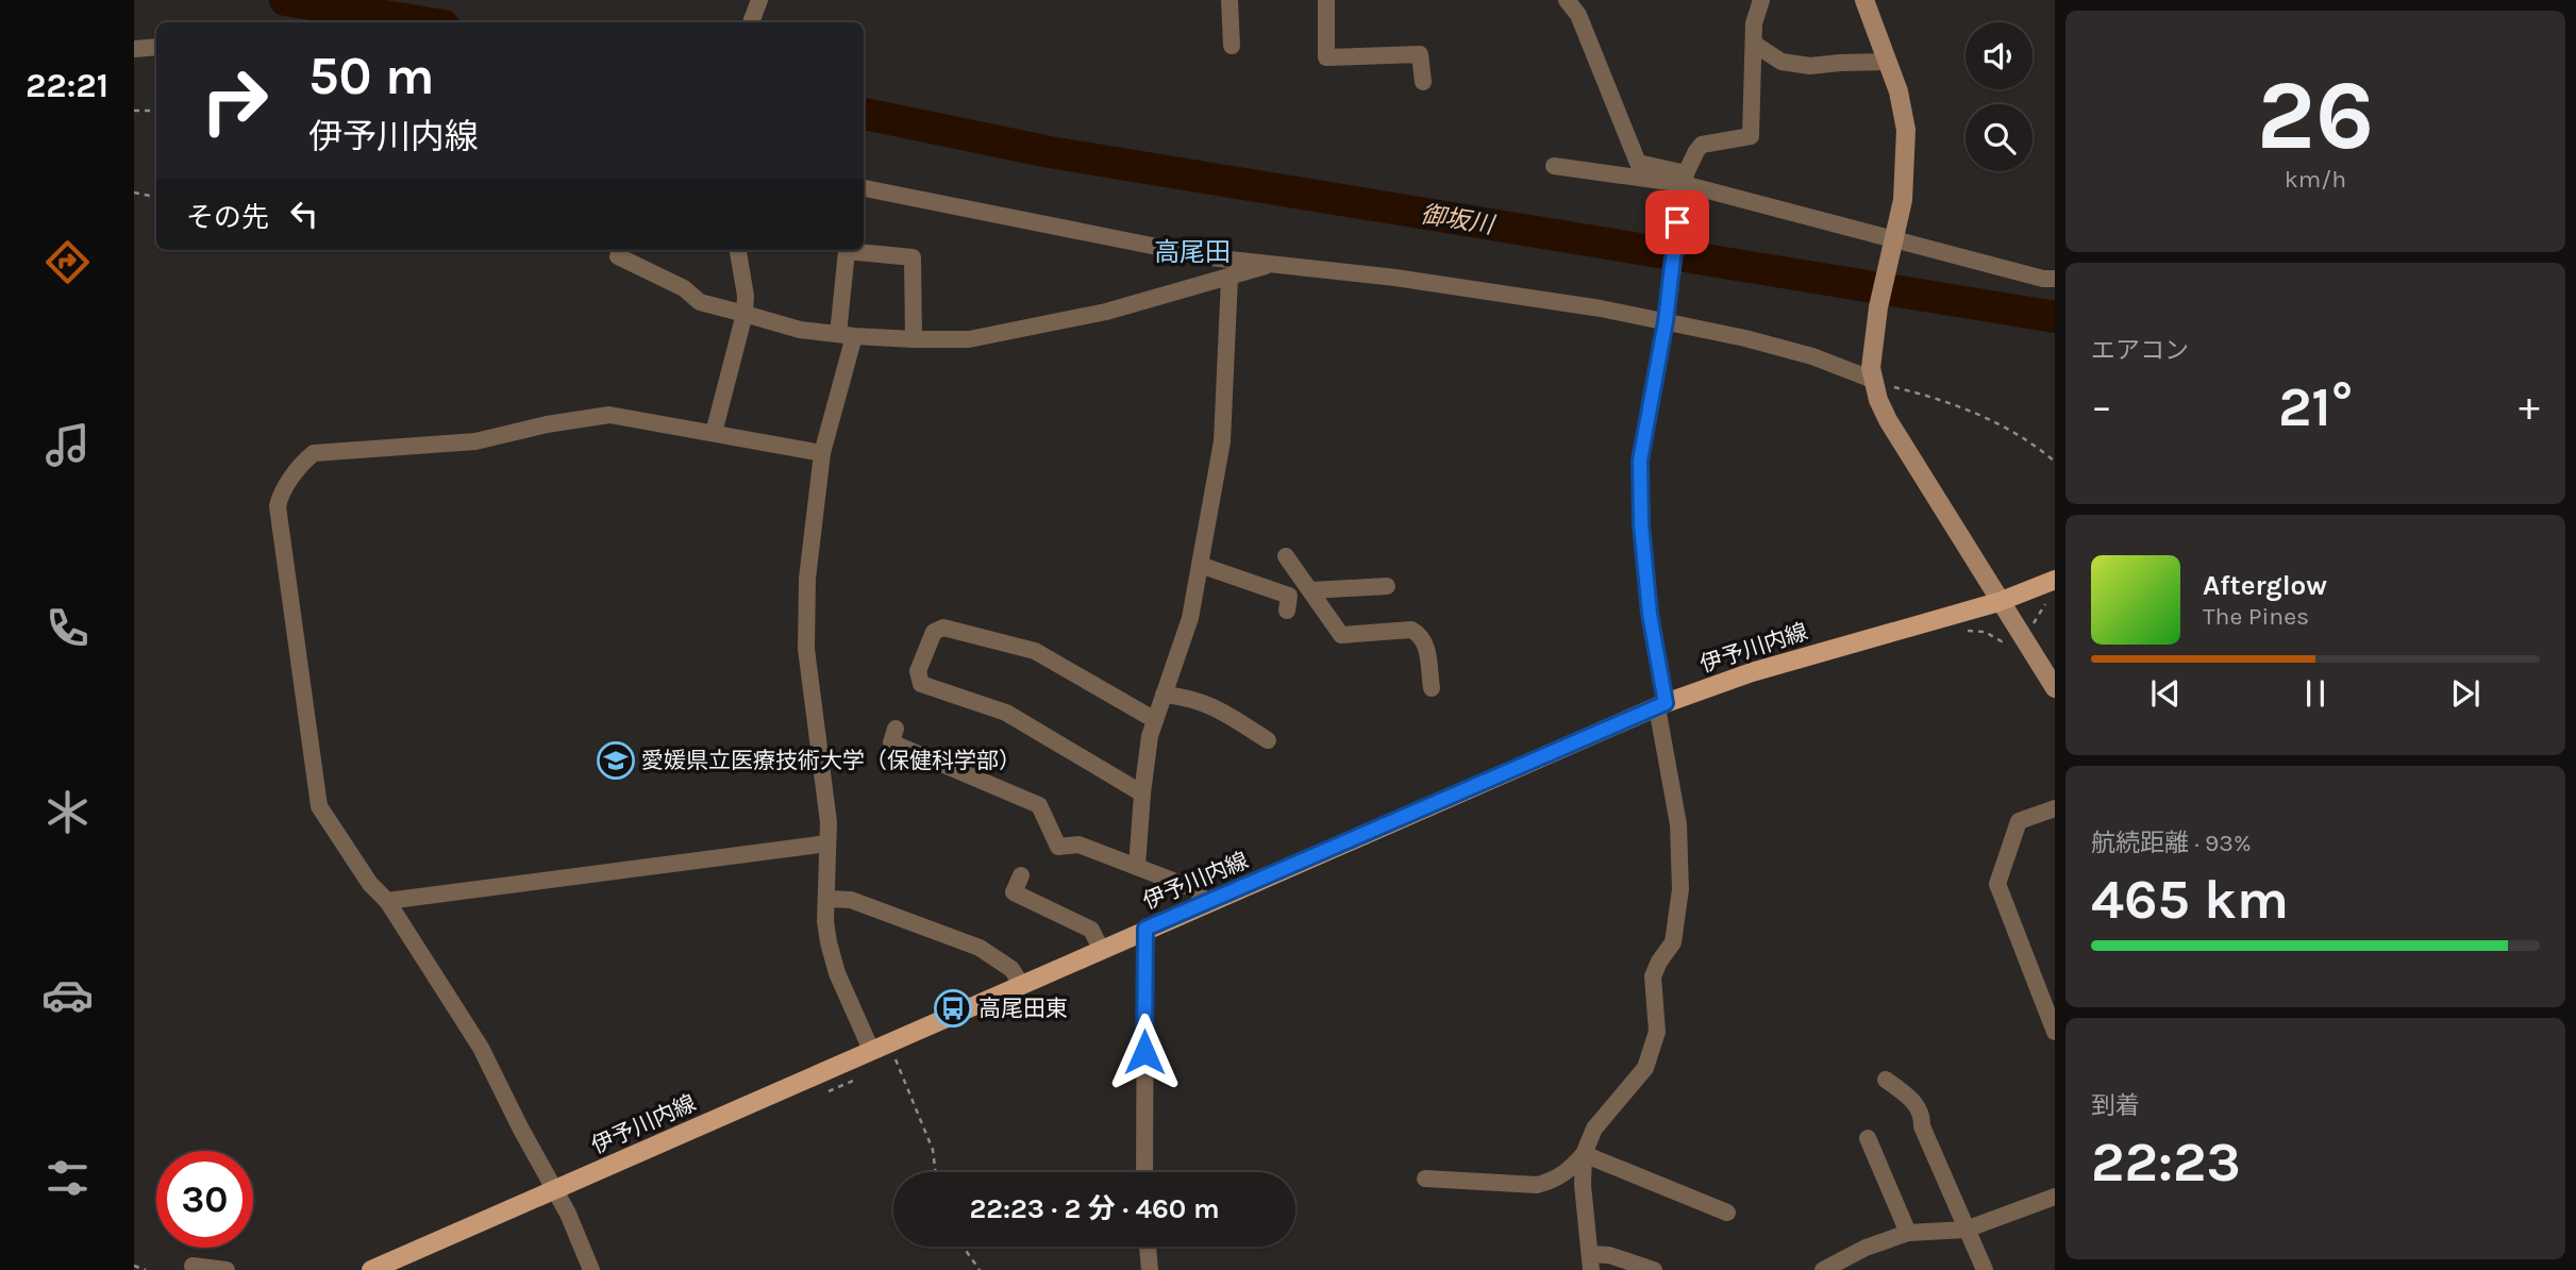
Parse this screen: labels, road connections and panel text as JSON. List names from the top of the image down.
{
  "streets": {
    "main road": ["伊予川内線"]
  },
  "districts": ["高尾田"],
  "water": ["御坂川"],
  "places": {
    "school or university": ["愛媛県立医療技術大学（保健科学部）"],
    "bus stop": ["高尾田東"]
  },
  "page": {
    "tabs": "22:21",
    "tile": [
      ["26", "km/h"],
      "エアコン",
      ["航続距離 · 93%", "465 km"],
      ["到着", "22:23"]
    ],
    "turn": ["50 m", "伊予川内線"],
    "then": "その先",
    "heat": ["−", "21°", "+"],
    "song": ["Afterglow", "The Pines"],
    "limit": "30",
    "trip": "22:23 · 2 分 · 460 m"
  }
}
